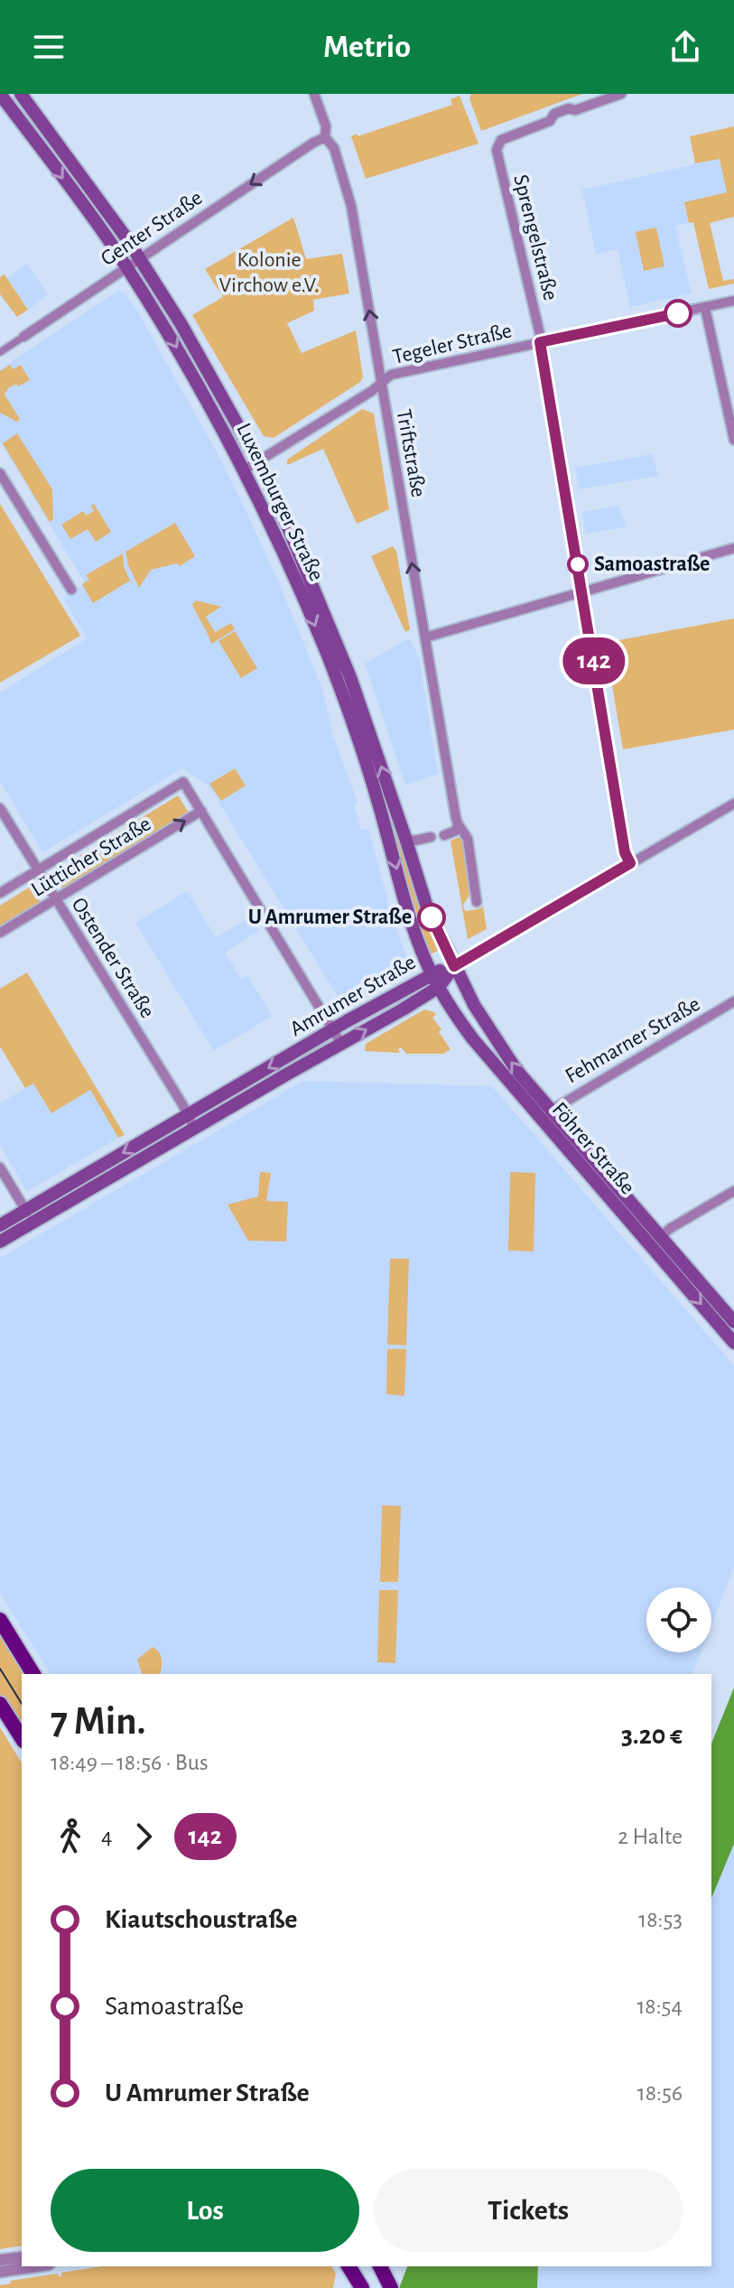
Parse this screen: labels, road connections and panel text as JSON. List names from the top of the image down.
{
  "streets": {
    "main road": ["Luxemburger Straße", "Amrumer Straße", "Föhrer Straße"],
    "street": [
      "Genter Straße",
      "Sprengelstraße",
      "Tegeler Straße",
      "Triftstraße",
      "Lütticher Straße",
      "Ostender Straße",
      "Fehmarner Straße"
    ]
  },
  "crossings": [
    ["Genter Straße", "Triftstraße"],
    ["Genter Straße", "Luxemburger Straße"],
    ["Sprengelstraße", "Tegeler Straße"],
    ["Tegeler Straße", "Triftstraße"],
    ["Tegeler Straße", "Luxemburger Straße"],
    ["Luxemburger Straße", "Amrumer Straße"],
    ["Luxemburger Straße", "Föhrer Straße"],
    ["Lütticher Straße", "Ostender Straße"],
    ["Ostender Straße", "Amrumer Straße"],
    ["Amrumer Straße", "Föhrer Straße"],
    ["Fehmarner Straße", "Föhrer Straße"]
  ],
  "one_way": ["Genter Straße", "Triftstraße", "Lütticher Straße"],
  "parks": ["Kolonie Virchow e.V."],
  "places": ["Samoastraße", "U Amrumer Straße"],
  "lines": ["bus line 142"],
  "page": {
    "header": "Metrio",
    "on_map": "142",
    "heading": ["7 Min.", "18:49 – 18:56 · Bus", "3.20 €"],
    "legs": ["4", "142", "2 Halte"],
    "list": [
      {
        "name": "Kiautschoustraße",
        "value": "18:53"
      },
      {
        "name": "Samoastraße",
        "value": "18:54"
      },
      {
        "name": "U Amrumer Straße",
        "value": "18:56"
      }
    ],
    "buttons": ["Los", "Tickets"]
  }
}
